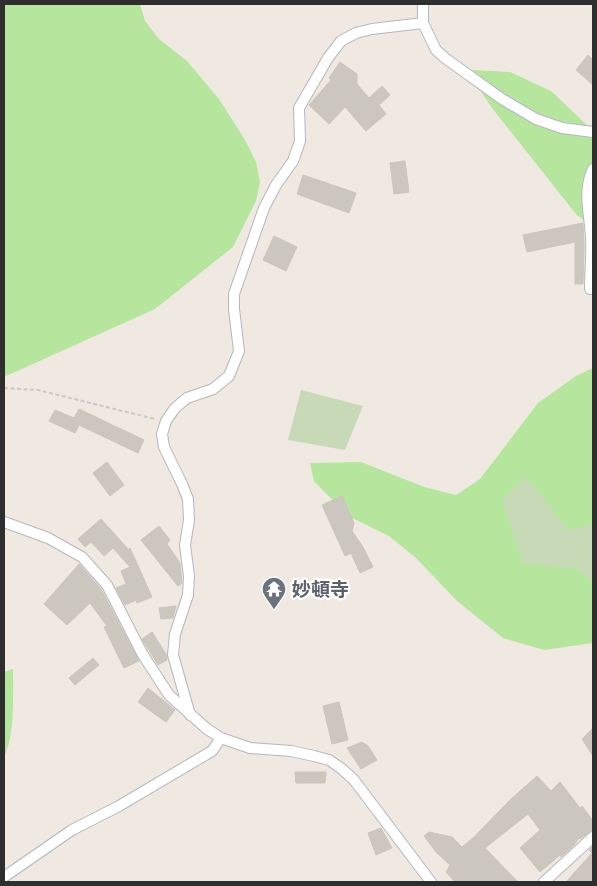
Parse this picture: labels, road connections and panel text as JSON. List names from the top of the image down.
{
  "places": {
    "temple": ["妙頓寺"]
  }
}
